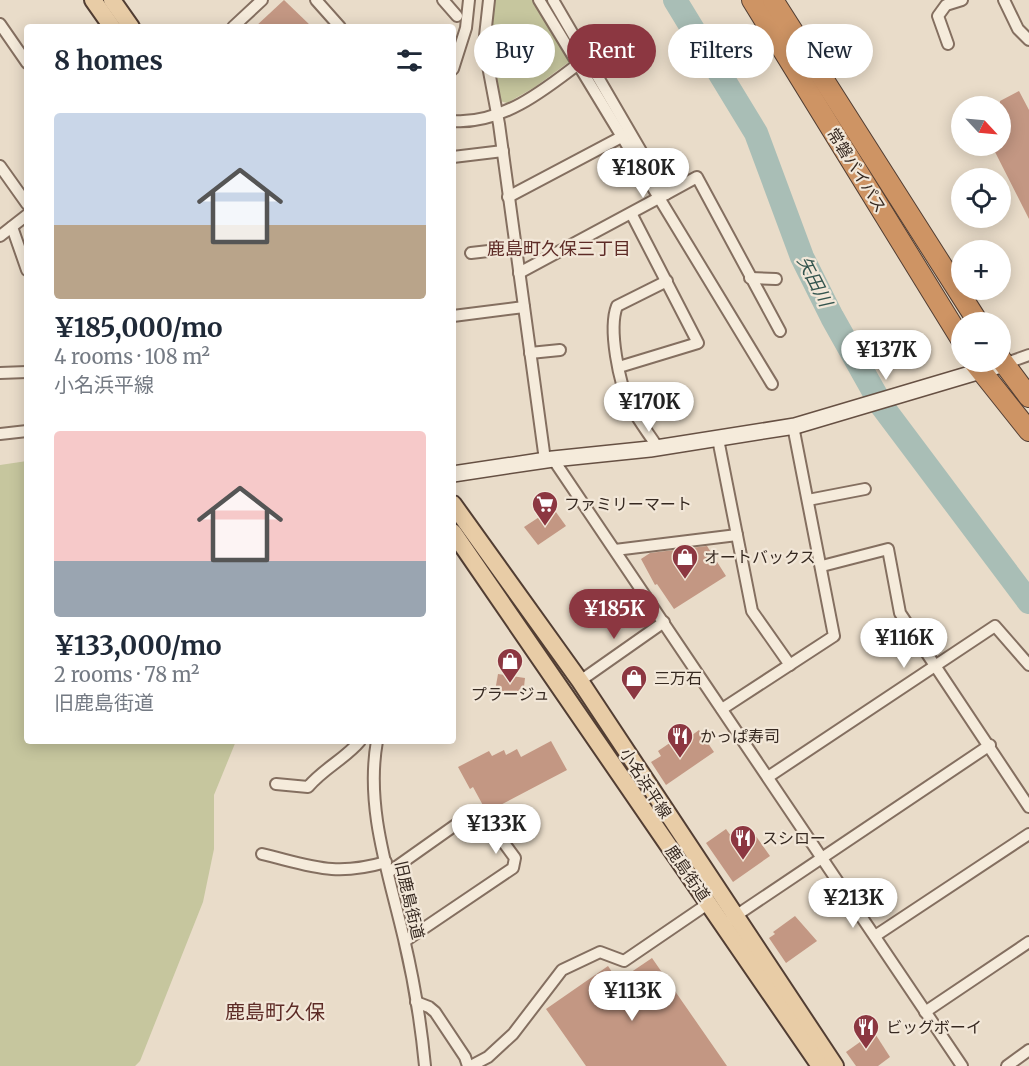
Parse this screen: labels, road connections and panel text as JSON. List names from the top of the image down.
{
  "streets": {
    "highway": ["常磐バイパス"],
    "main road": ["小名浜平線", "鹿島街道"],
    "street": ["旧鹿島街道"]
  },
  "crossings": [
    ["小名浜平線", "鹿島街道"]
  ],
  "districts": ["鹿島町久保三丁目", "鹿島町久保"],
  "water": ["矢田川"],
  "places": {
    "supermarket": ["ファミリーマート"],
    "shop": ["オートバックス", "プラージュ", "三万石"],
    "restaurant": ["かっぱ寿司", "スシロー", "ビッグボーイ"]
  },
  "north": "bottom right",
  "page": {
    "chip": [
      "Buy",
      "Rent",
      "Filters",
      "New"
    ],
    "heading": "8 homes",
    "map_buttons": ["+", "−"],
    "list": [
      {
        "name": "¥185,000/mo",
        "note": "4 rooms · 108 m² · 小名浜平線"
      },
      {
        "name": "¥133,000/mo",
        "note": "2 rooms · 78 m² · 旧鹿島街道"
      }
    ],
    "price": [
      "¥180K",
      "¥137K",
      "¥170K",
      "¥185K",
      "¥116K",
      "¥133K",
      "¥213K",
      "¥113K"
    ]
  }
}
